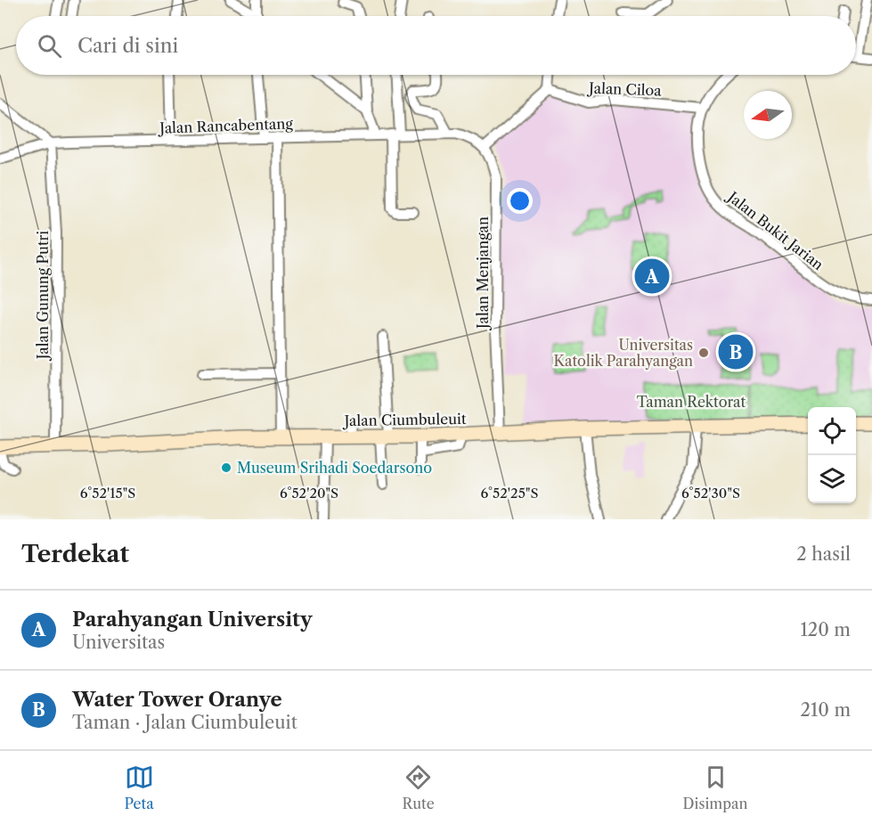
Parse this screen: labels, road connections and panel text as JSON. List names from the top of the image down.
{
  "streets": {
    "main road": ["Jalan Ciumbuleuit"],
    "street": [
      "Jalan Ciloa",
      "Jalan Rancabentang",
      "Jalan Bukit Jarian",
      "Jalan Menjangan",
      "Jalan Gunung Putri"
    ]
  },
  "crossings": [
    ["Jalan Ciloa", "Jalan Bukit Jarian"],
    ["Jalan Rancabentang", "Jalan Gunung Putri"],
    ["Jalan Menjangan", "Jalan Ciumbuleuit"],
    ["Jalan Gunung Putri", "Jalan Ciumbuleuit"]
  ],
  "parks": ["Taman Rektorat"],
  "places": ["Universitas Katolik Parahyangan", "Museum Srihadi Soedarsono"],
  "north": "left",
  "page": {
    "search": "Cari di sini",
    "pins": ["A", "B"],
    "heading": ["Terdekat", "2 hasil"],
    "list": [
      {
        "mark": "A",
        "name": "Parahyangan University",
        "note": "Universitas",
        "value": "120 m"
      },
      {
        "mark": "B",
        "name": "Water Tower Oranye",
        "note": "Taman · Jalan Ciumbuleuit",
        "value": "210 m"
      }
    ],
    "nav": ["Peta", "Rute", "Disimpan"]
  },
  "coordinates": [
    "6°52'15\"S",
    "6°52'20\"S",
    "6°52'25\"S",
    "6°52'30\"S"
  ]
}
